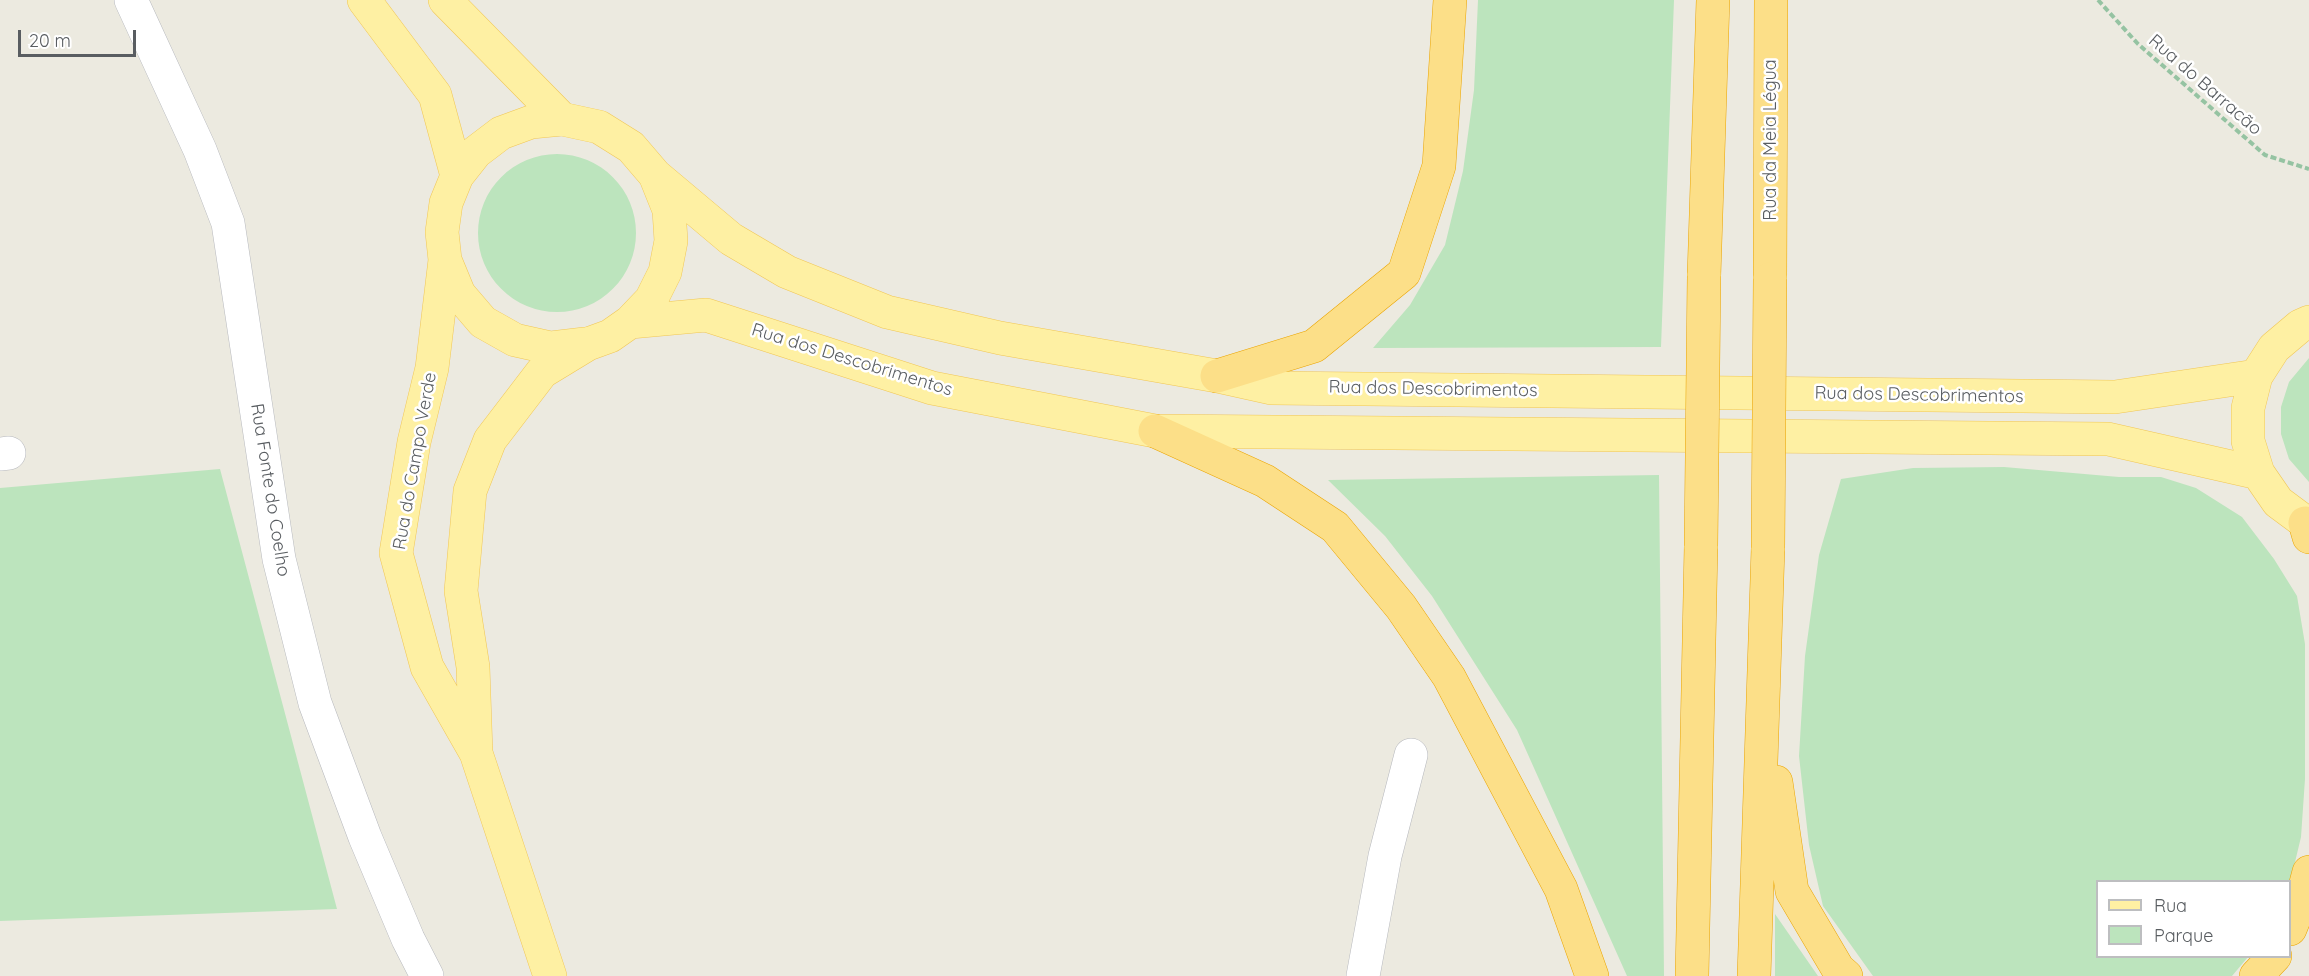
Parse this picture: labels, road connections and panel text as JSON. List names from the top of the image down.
{
  "streets": {
    "highway": ["Rua da Meia Légua"],
    "main road": ["Rua dos Descobrimentos", "Rua do Campo Verde"],
    "street": ["Rua Fonte do Coelho"],
    "path": ["Rua do Barracão"]
  },
  "crossings": [
    ["Rua dos Descobrimentos", "Rua do Campo Verde"]
  ],
  "legend": ["Rua", "Parque"],
  "scale_bar": "20 m"
}
